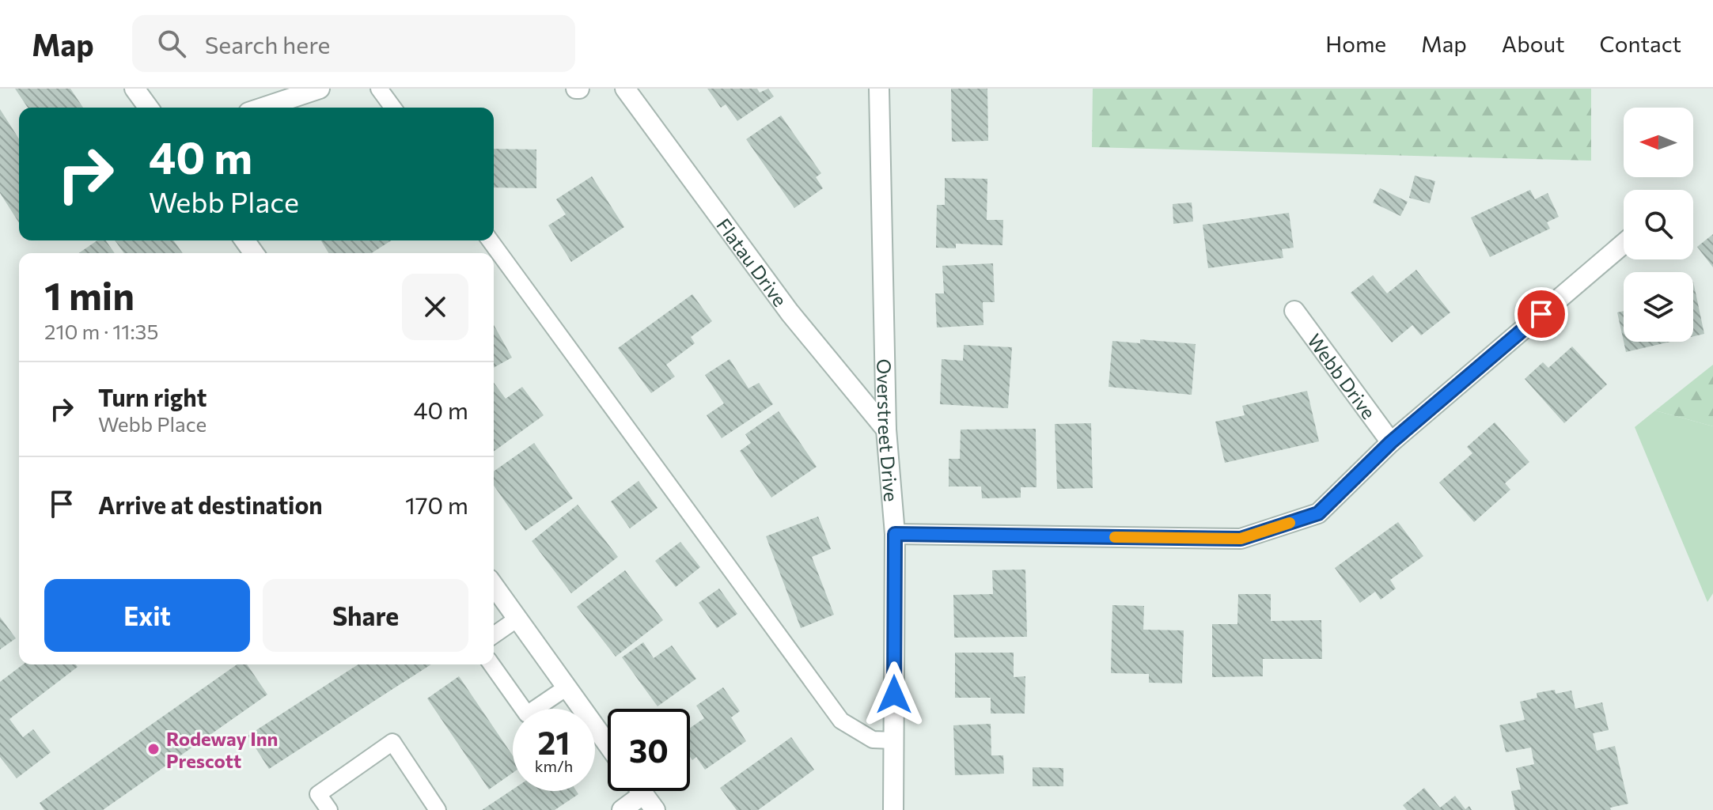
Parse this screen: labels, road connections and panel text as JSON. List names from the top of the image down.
{
  "streets": {
    "street": ["Flatau Drive", "Webb Drive", "Overstreet Drive"]
  },
  "crossings": [
    ["Flatau Drive", "Overstreet Drive"]
  ],
  "places": ["Rodeway Inn Prescott"],
  "north": "left",
  "page": {
    "header": "Map",
    "search": "Search here",
    "nav": [
      "Home",
      "Map",
      "About",
      "Contact"
    ],
    "turn": ["40 m", "Webb Place"],
    "heading": ["1 min", "210 m · 11:35"],
    "list": [
      {
        "name": "Turn right",
        "note": "Webb Place",
        "value": "40 m"
      },
      {
        "name": "Arrive at destination",
        "value": "170 m"
      }
    ],
    "buttons": ["Exit", "Share"],
    "speed": "21 km/h",
    "limit": "30"
  }
}
